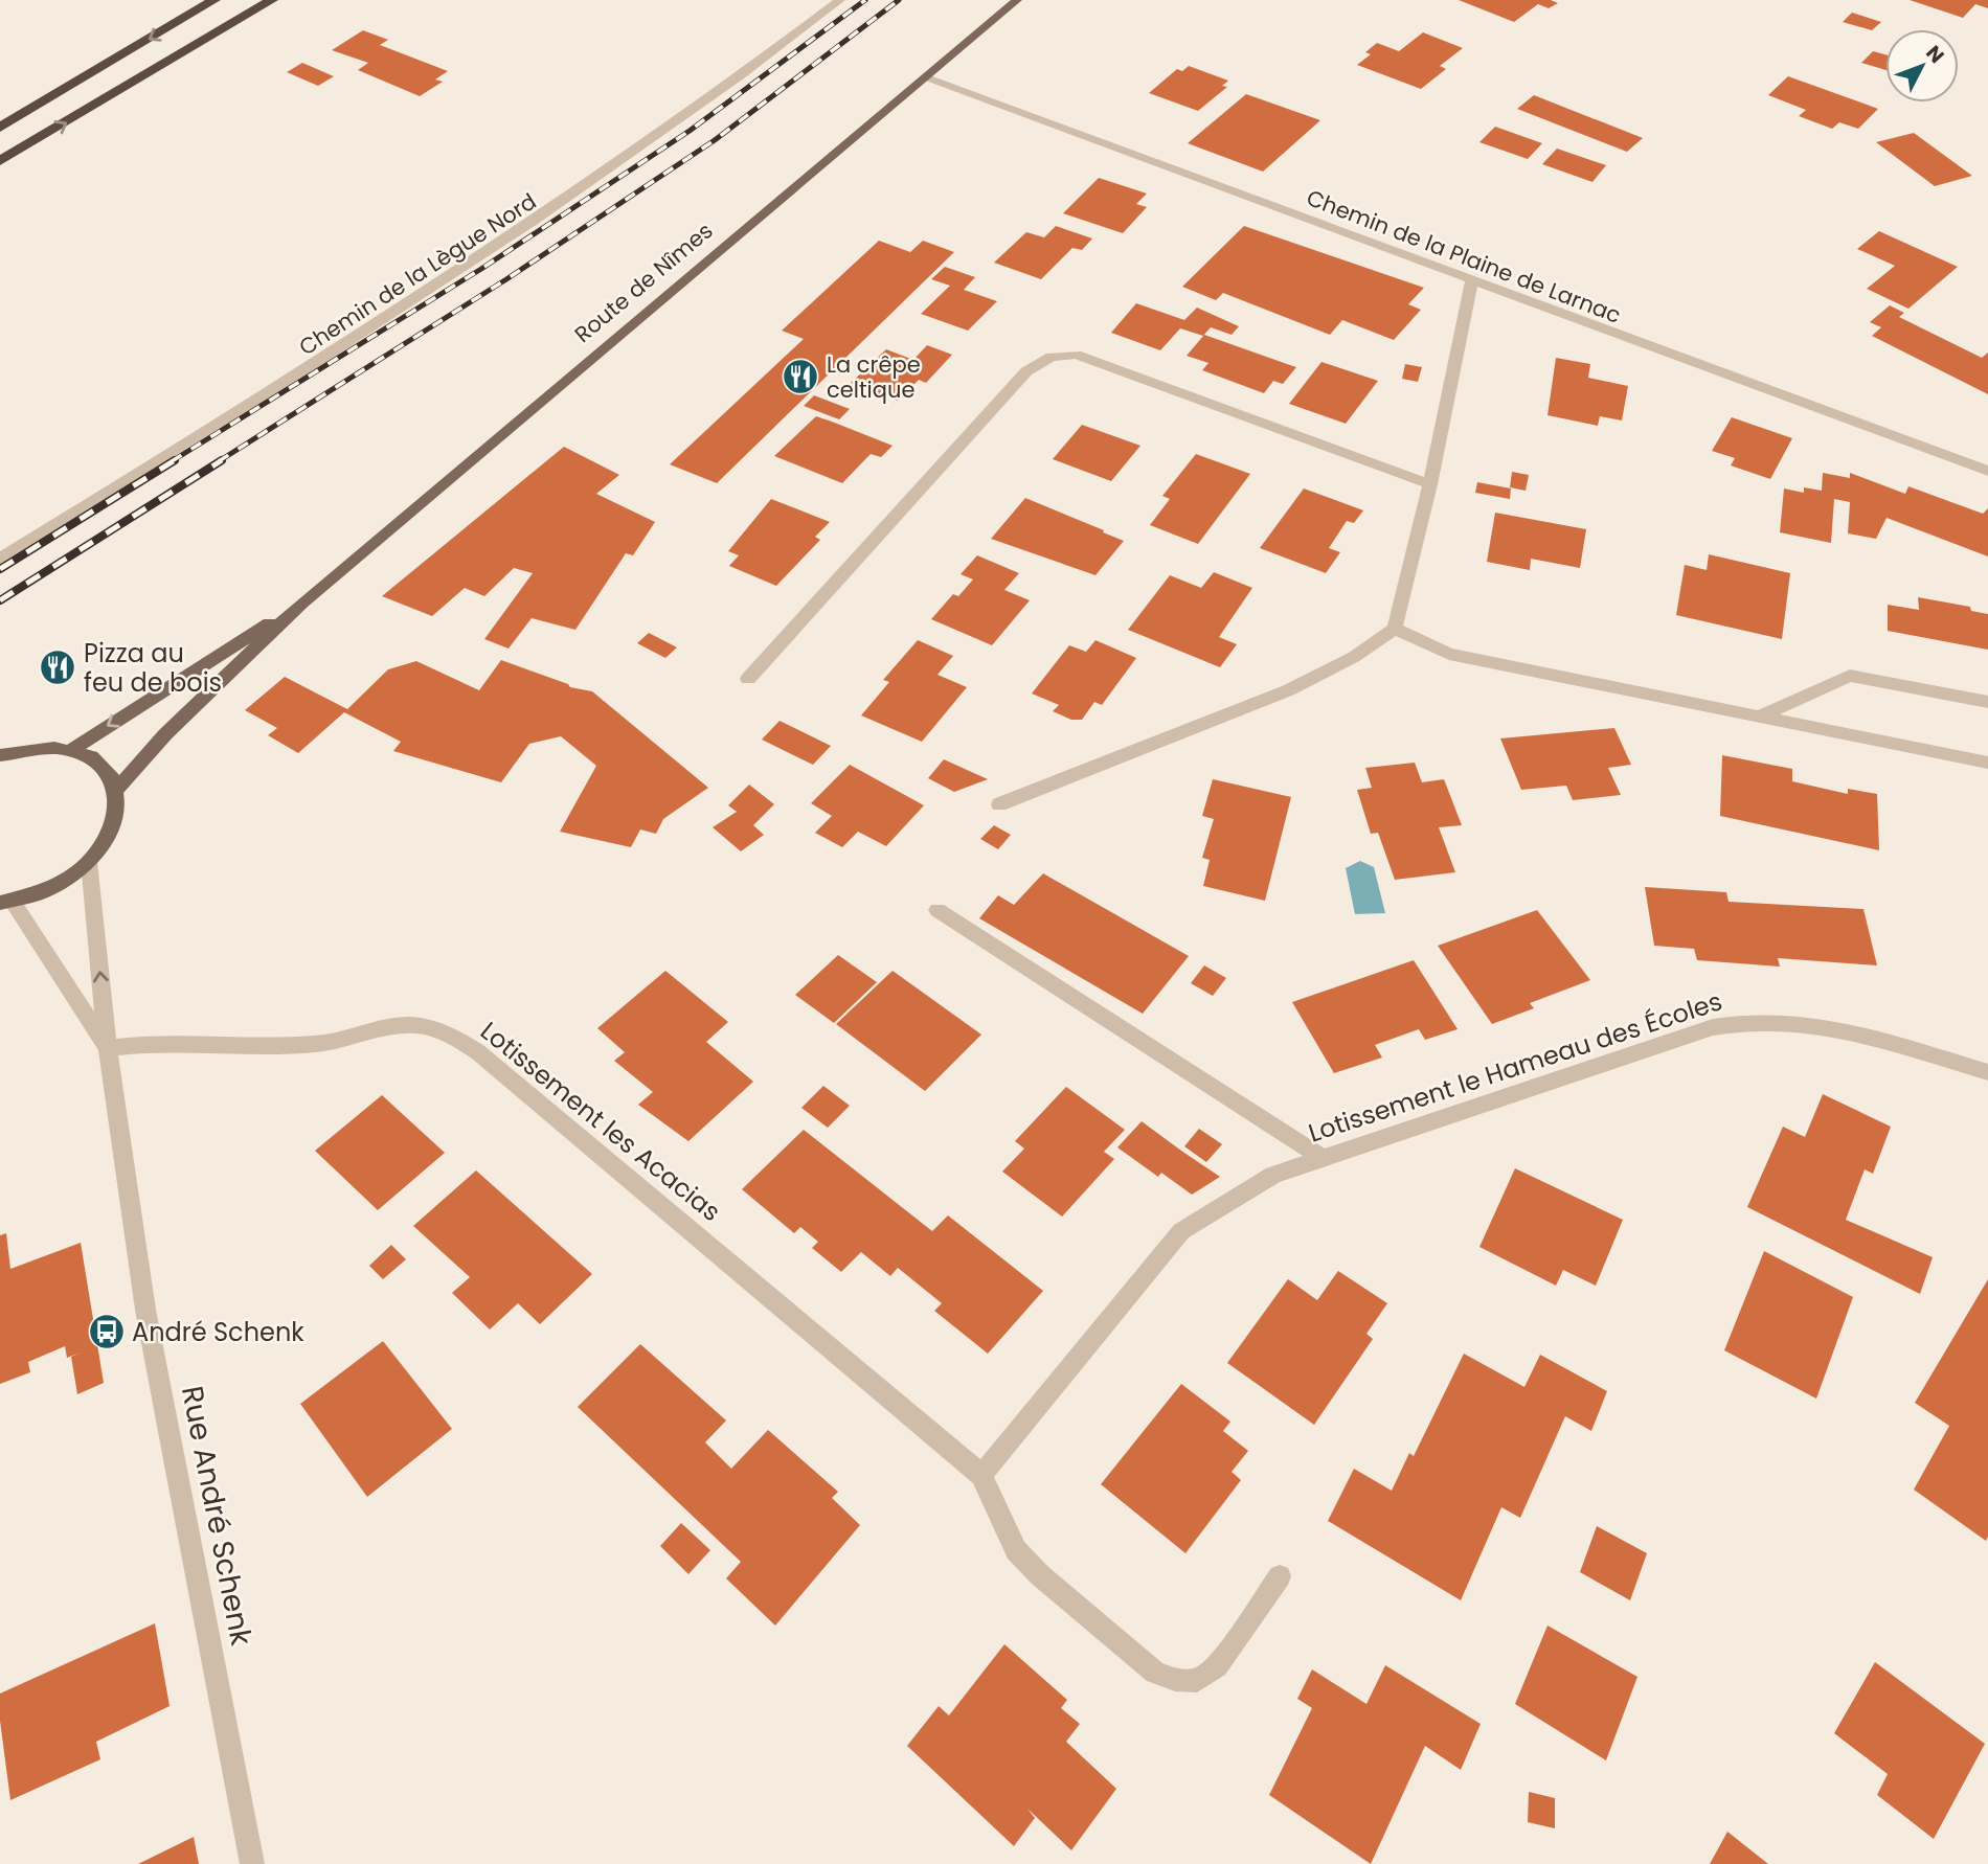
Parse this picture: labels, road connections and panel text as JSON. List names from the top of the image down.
{
  "streets": {
    "main road": ["Route de Nîmes"],
    "street": [
      "Chemin de la Plaine de Larnac",
      "Chemin de la Lègue Nord",
      "Lotissement le Hameau des Écoles",
      "Lotissement les Acacias",
      "Rue André Schenk"
    ]
  },
  "crossings": [
    ["Chemin de la Plaine de Larnac", "Route de Nîmes"],
    ["Lotissement le Hameau des Écoles", "Lotissement les Acacias"],
    ["Lotissement les Acacias", "Rue André Schenk"]
  ],
  "places": {
    "restaurant": ["La crêpe celtique", "Pizza au feu de bois"],
    "bus stop": ["André Schenk"]
  },
  "north": "top right"
}
